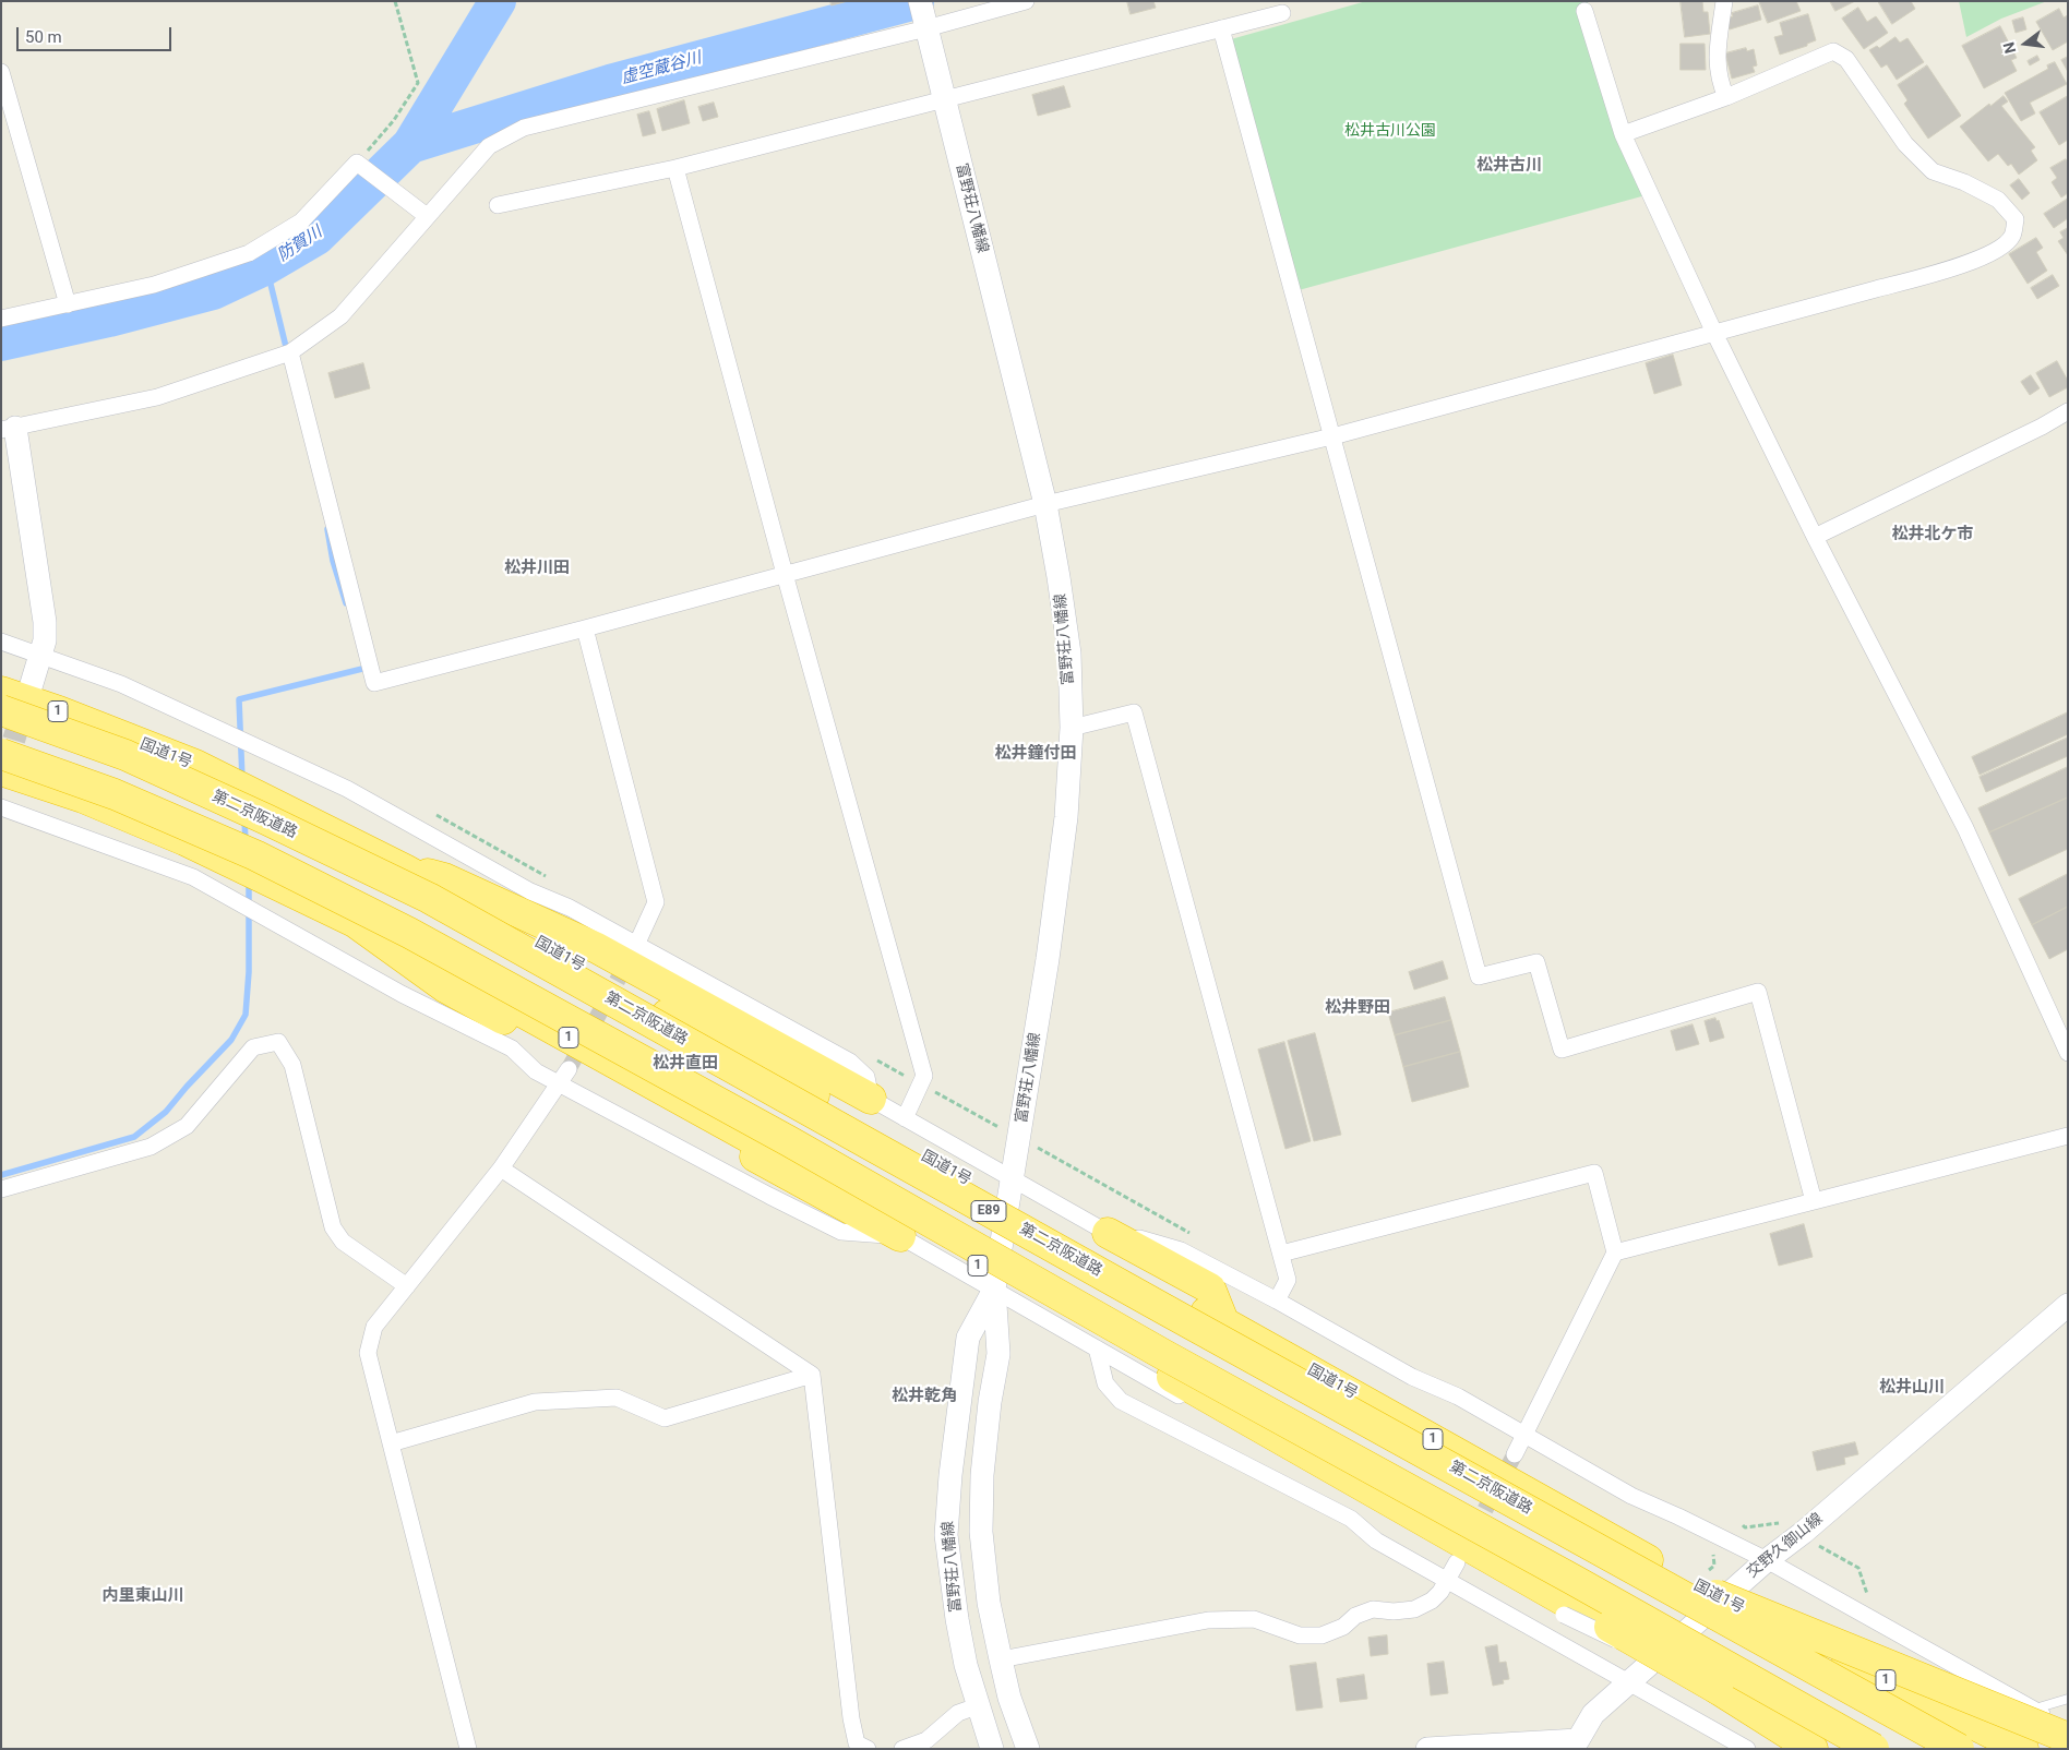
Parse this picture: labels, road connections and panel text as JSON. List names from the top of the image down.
{
  "streets": {
    "highway": [
      "1",
      "国道1号",
      "第二京阪道路",
      "E89"
    ],
    "main road": ["富野荘八幡線", "交野久御山線"]
  },
  "districts": [
    "松井古川",
    "松井北ケ市",
    "松井川田",
    "松井鐘付田",
    "松井野田",
    "松井直田",
    "松井山川",
    "松井乾角",
    "内里東山川"
  ],
  "water": ["虚空蔵谷川", "防賀川"],
  "parks": ["松井古川公園"],
  "scale_bar": "50 m",
  "north": "left"
}
